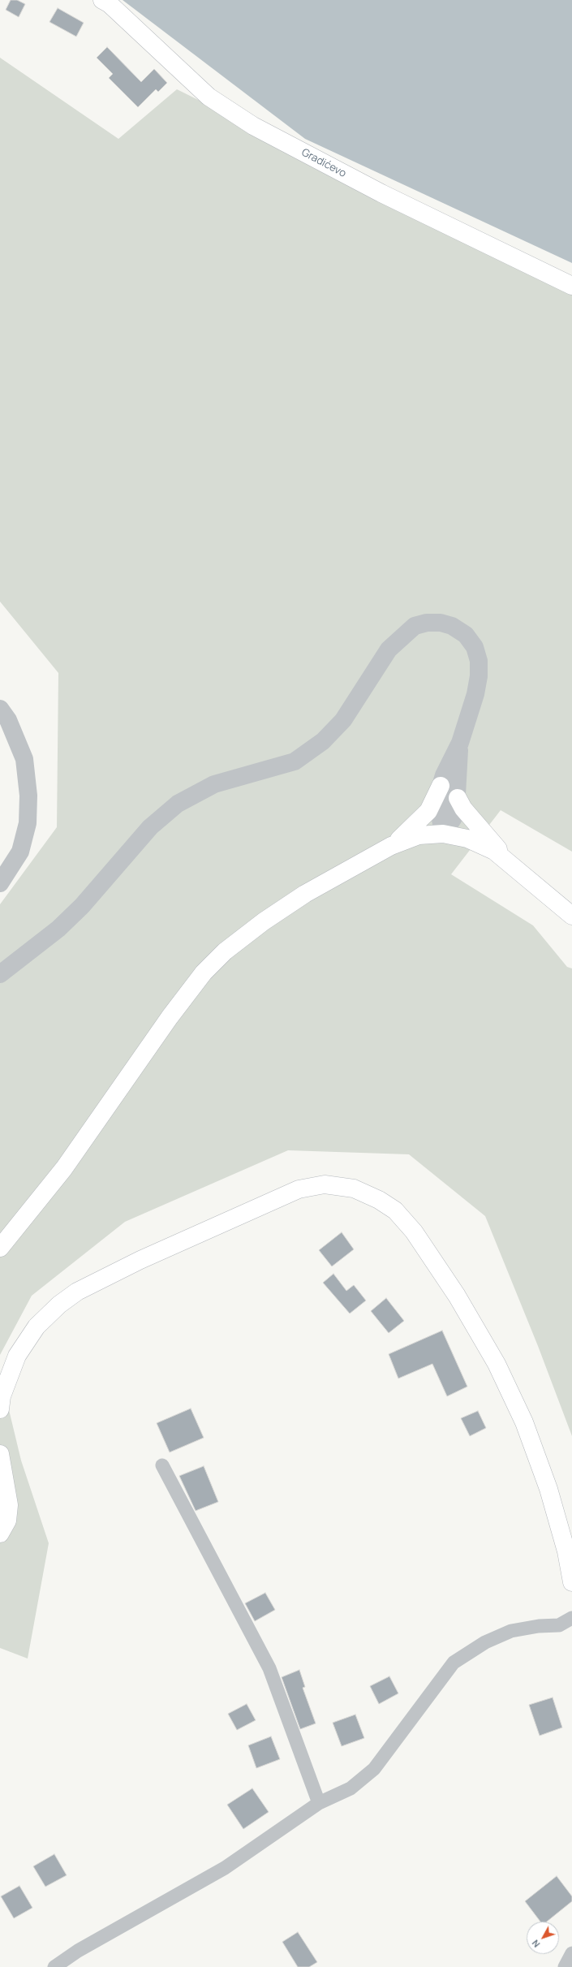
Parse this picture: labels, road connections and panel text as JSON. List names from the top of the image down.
{
  "streets": {
    "main road": ["Gradićevo"]
  },
  "north": "bottom left"
}
